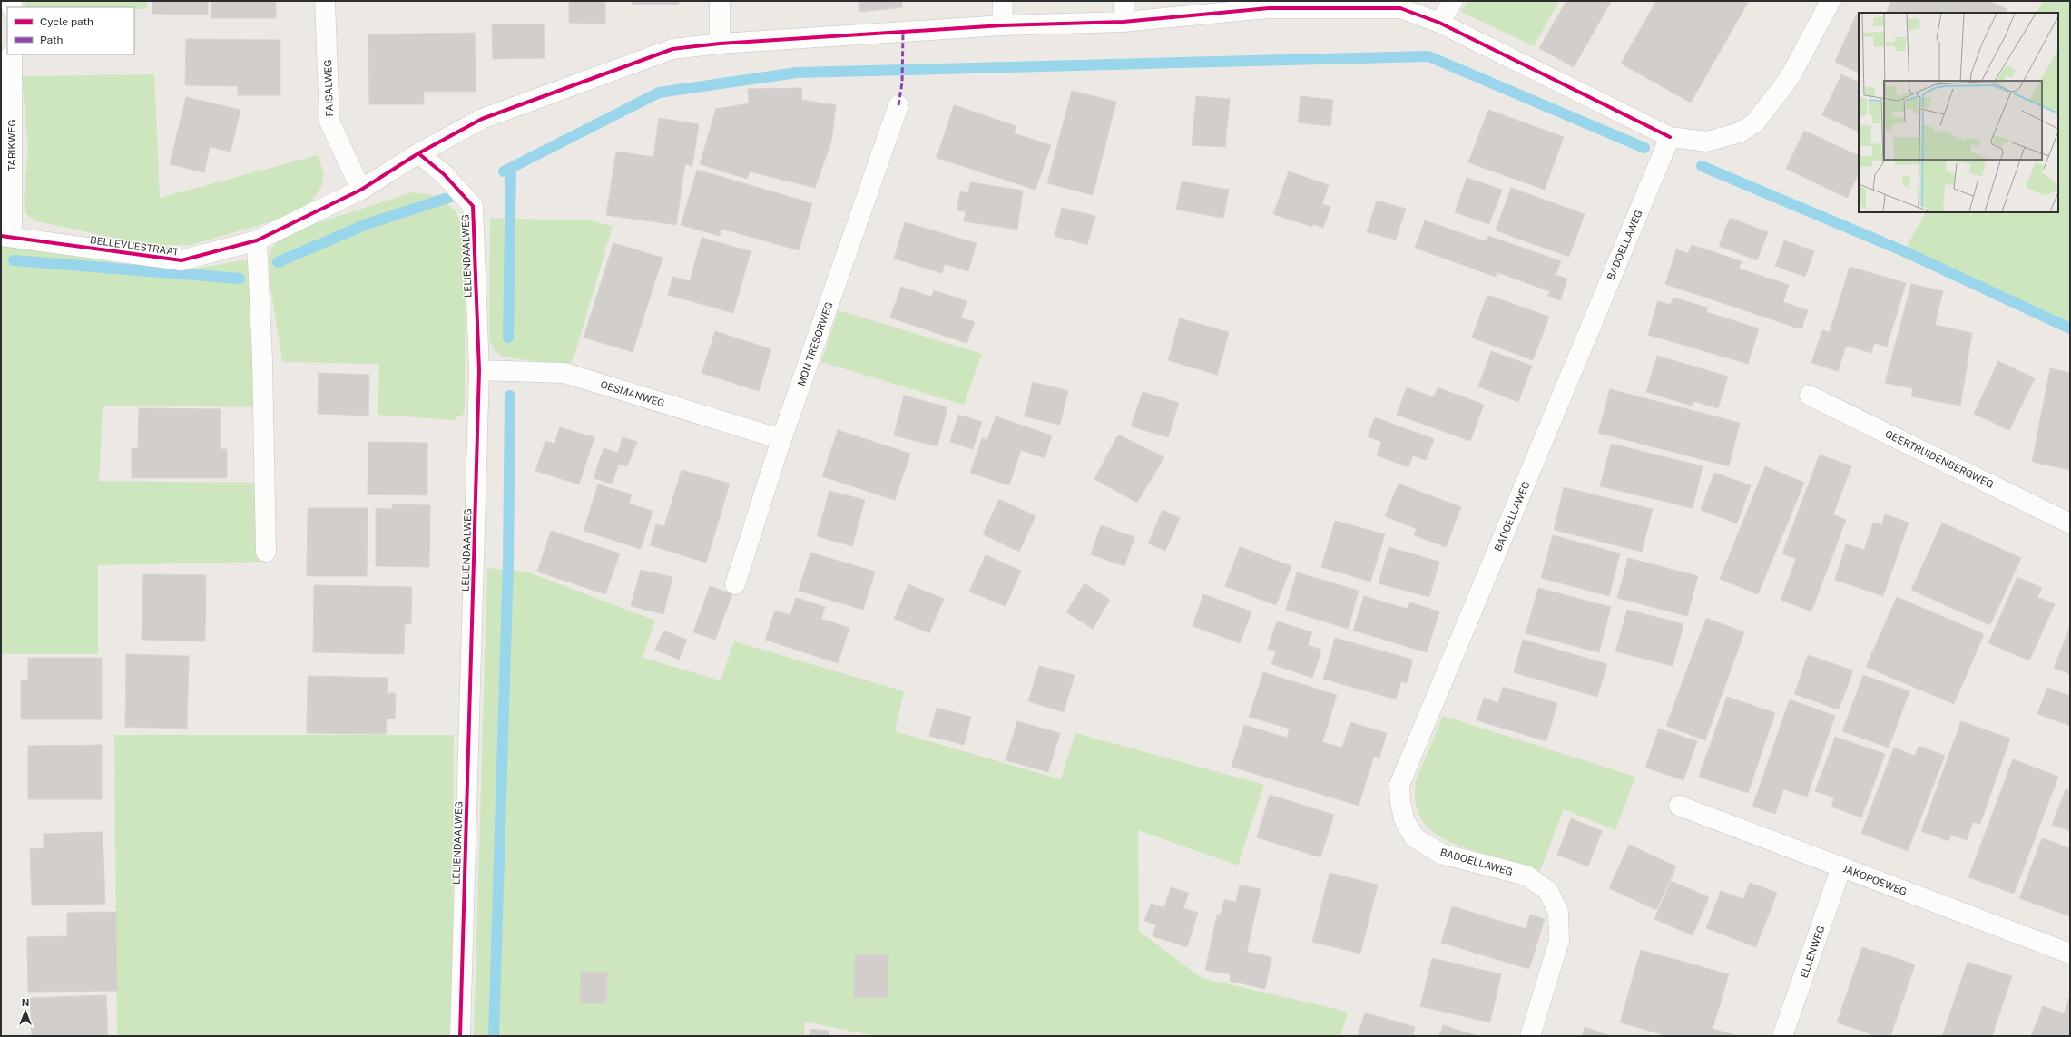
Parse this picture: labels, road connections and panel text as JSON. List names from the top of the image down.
{
  "streets": {
    "street": [
      "FAISALWEG",
      "TARIKWEG",
      "BADOELLAWEG",
      "BELLEVUESTRAAT",
      "LELIENDAALWEG",
      "MON TRESORWEG",
      "OESMANWEG",
      "GEERTRUIDENBERGWEG",
      "JAKOPOEWEG",
      "ELLENWEG"
    ]
  },
  "crossings": [
    ["FAISALWEG", "BELLEVUESTRAAT"],
    ["TARIKWEG", "BELLEVUESTRAAT"],
    ["LELIENDAALWEG", "OESMANWEG"],
    ["MON TRESORWEG", "OESMANWEG"],
    ["JAKOPOEWEG", "ELLENWEG"]
  ],
  "legend": ["Cycle path", "Path"],
  "north": "top"
}
